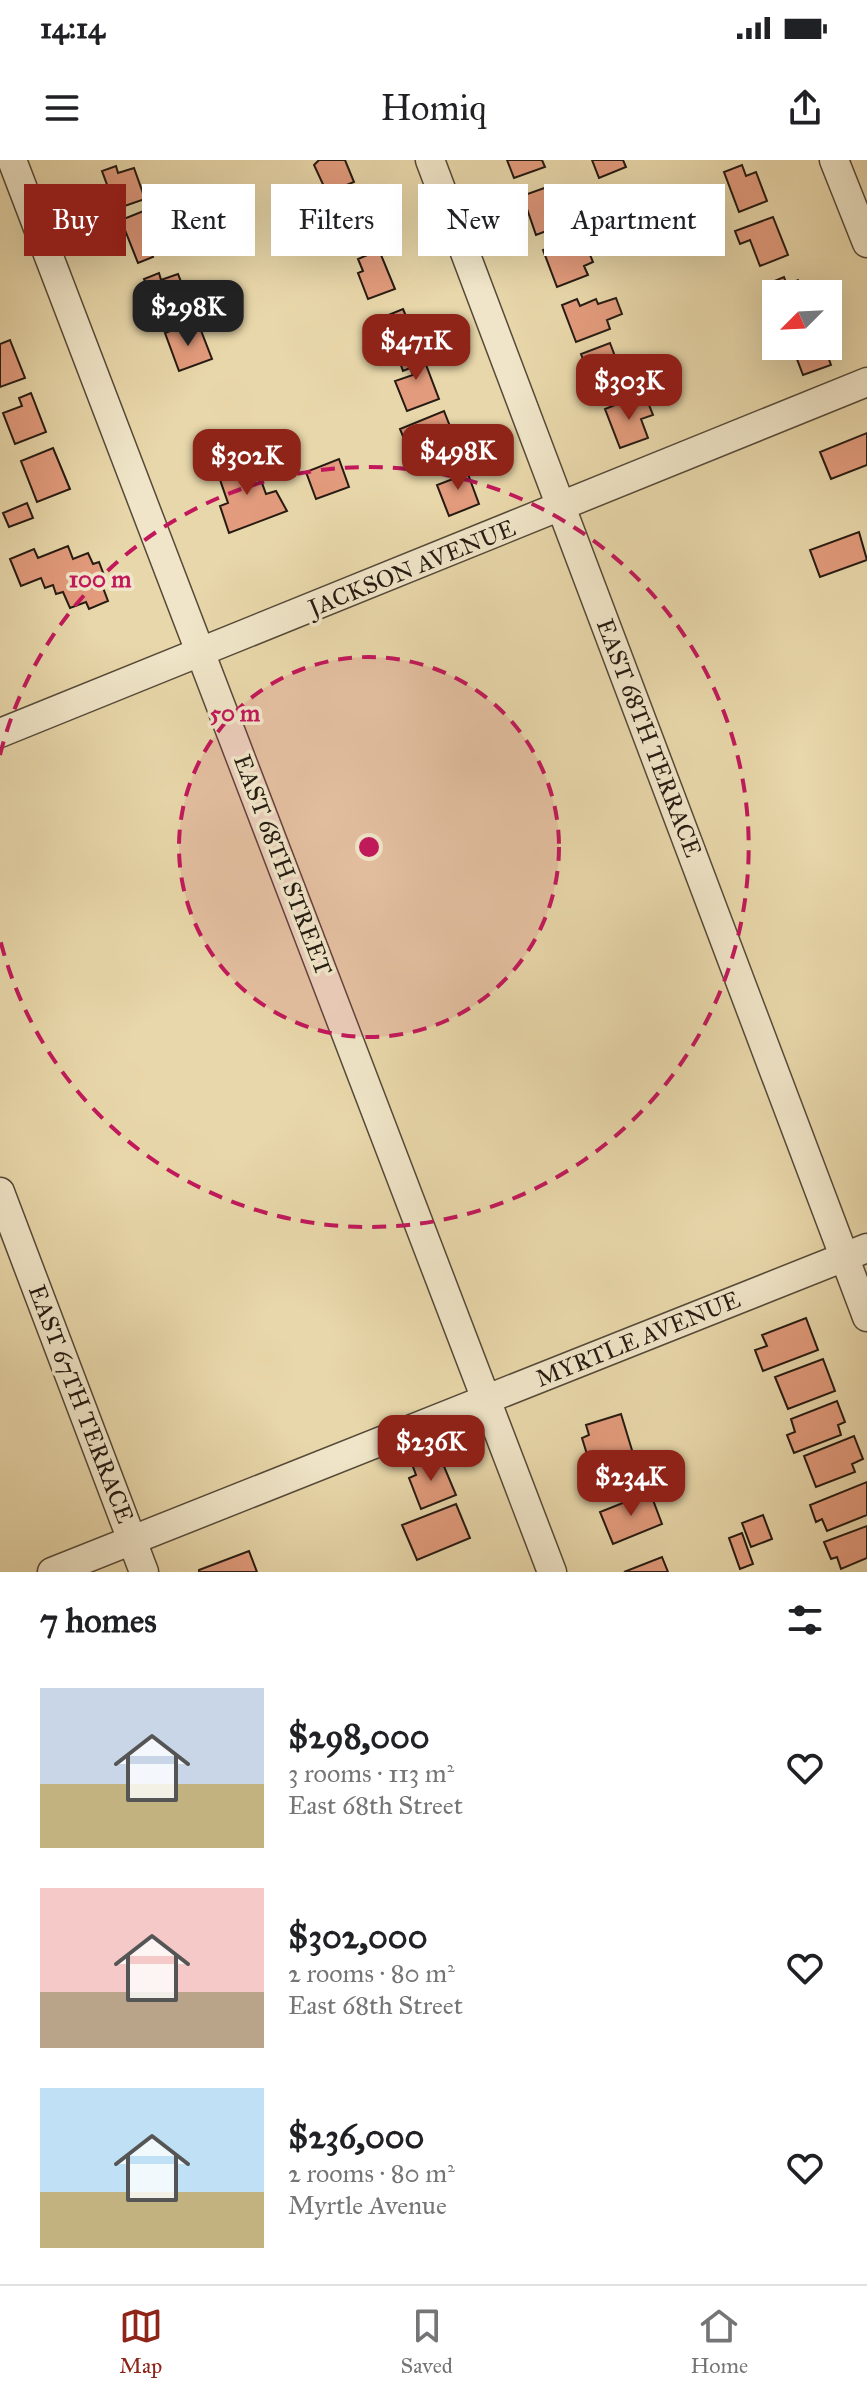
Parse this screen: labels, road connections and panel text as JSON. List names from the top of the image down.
{
  "streets": {
    "street": [
      "JACKSON AVENUE",
      "EAST 68TH TERRACE",
      "EAST 68TH STREET",
      "MYRTLE AVENUE",
      "EAST 67TH TERRACE"
    ]
  },
  "crossings": [
    ["JACKSON AVENUE", "EAST 68TH TERRACE"],
    ["JACKSON AVENUE", "EAST 68TH STREET"],
    ["EAST 68TH TERRACE", "MYRTLE AVENUE"],
    ["EAST 68TH STREET", "MYRTLE AVENUE"],
    ["MYRTLE AVENUE", "EAST 67TH TERRACE"]
  ],
  "north": "bottom left",
  "page": {
    "status": "14:14",
    "header": "Homiq",
    "chip": [
      "Buy",
      "Rent",
      "Filters",
      "New",
      "Apartment"
    ],
    "price": [
      "$298K",
      "$471K",
      "$303K",
      "$498K",
      "$302K",
      "$236K",
      "$234K"
    ],
    "heading": "7 homes",
    "list": [
      {
        "name": "$298,000",
        "note": "3 rooms · 113 m² · East 68th Street"
      },
      {
        "name": "$302,000",
        "note": "2 rooms · 80 m² · East 68th Street"
      },
      {
        "name": "$236,000",
        "note": "2 rooms · 80 m² · Myrtle Avenue"
      }
    ],
    "tabs": ["Map", "Saved", "Home"]
  },
  "rings": ["100 m", "50 m"]
}
